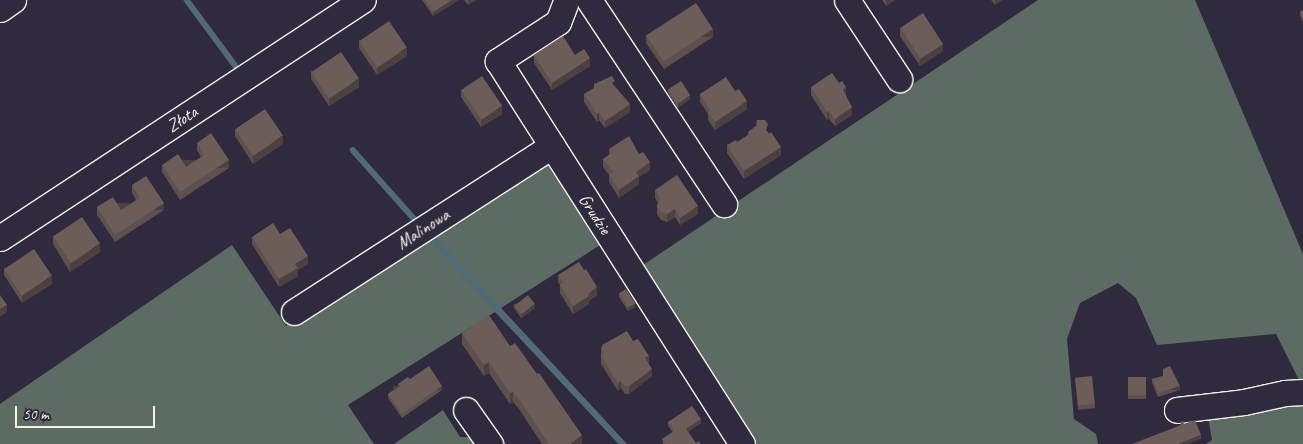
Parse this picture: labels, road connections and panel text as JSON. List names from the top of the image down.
{
  "streets": {
    "street": ["Złota", "Grudzie", "Malinowa"]
  },
  "crossings": [
    ["Grudzie", "Malinowa"]
  ],
  "scale_bar": "50 m"
}
